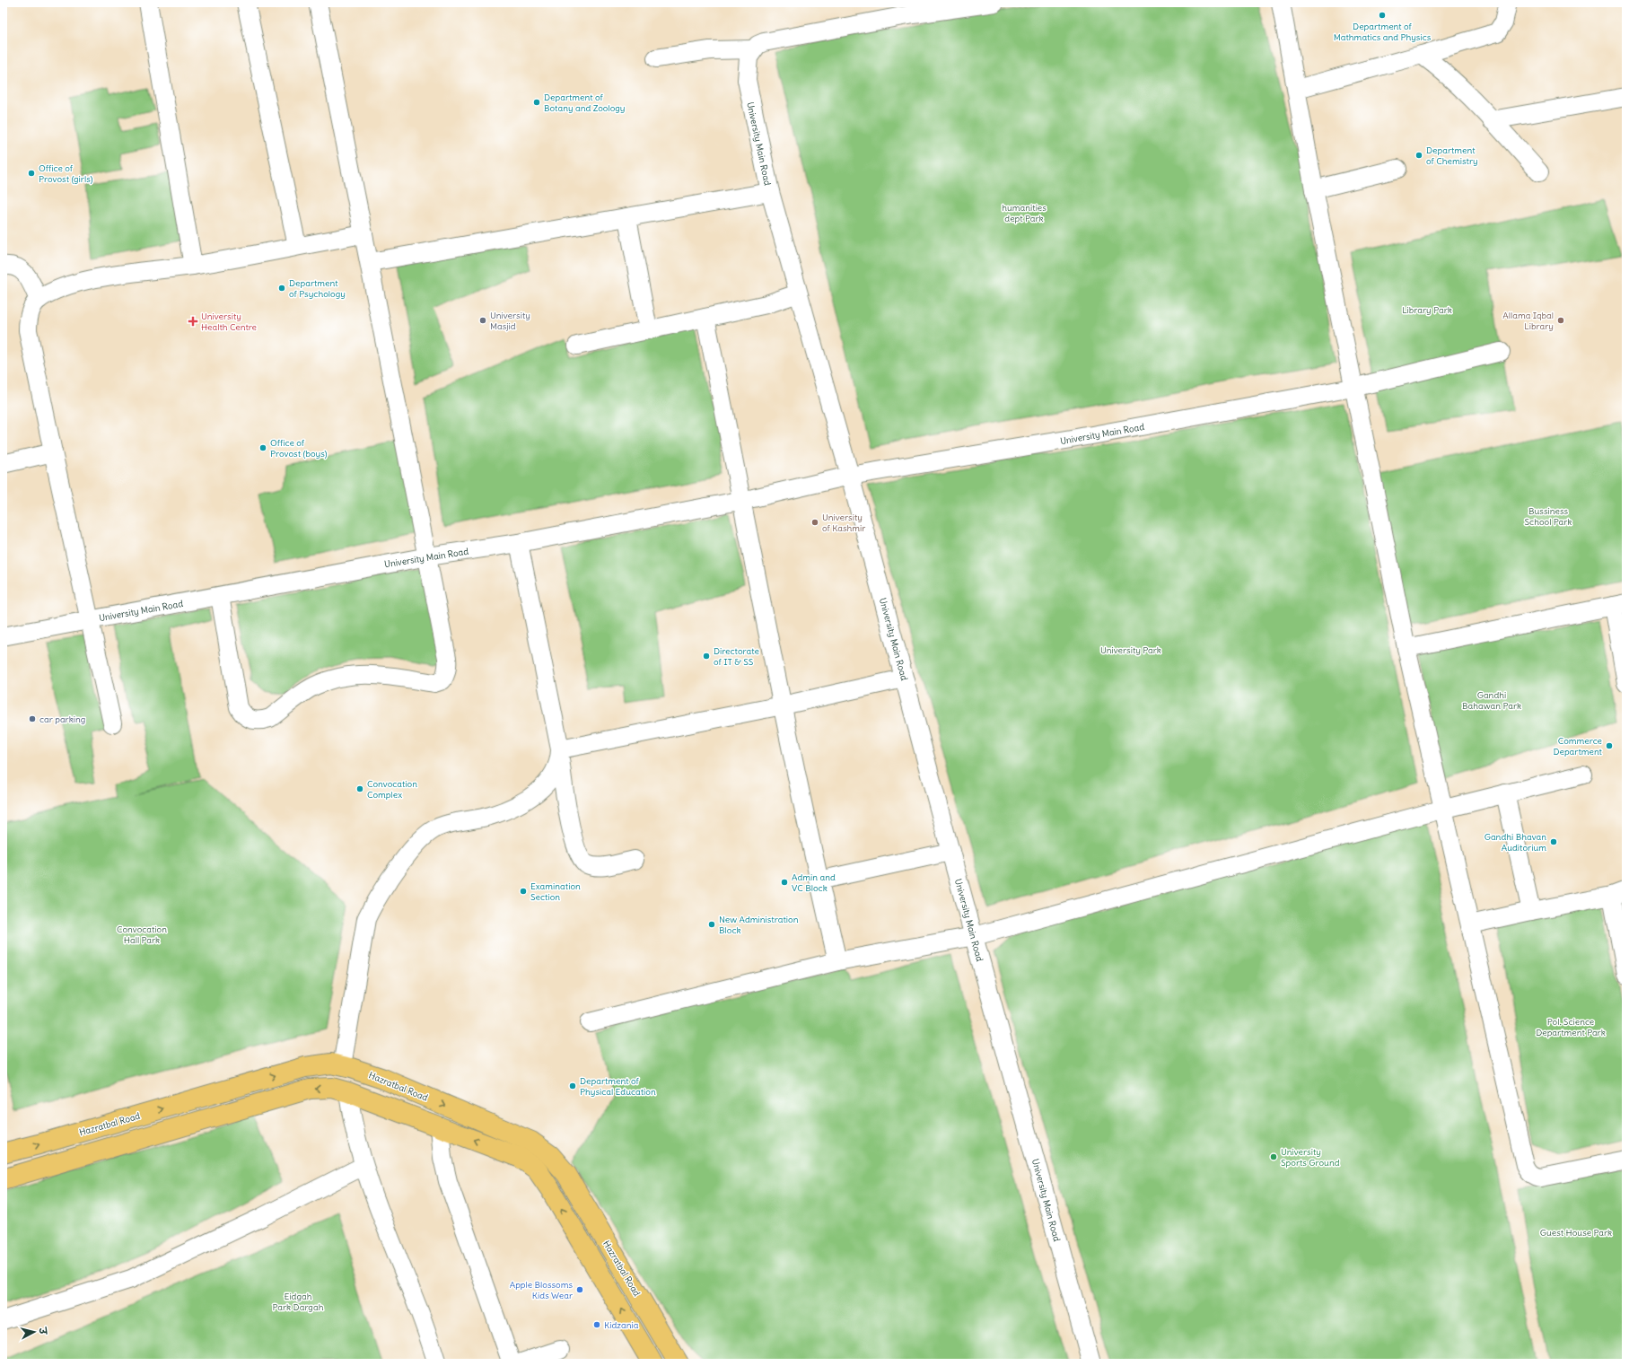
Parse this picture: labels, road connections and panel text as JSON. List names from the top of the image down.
{
  "streets": {
    "main road": ["Hazratbal Road"],
    "street": ["University Main Road"]
  },
  "one_way": ["Hazratbal Road"],
  "parks": [
    "humanities dept Park",
    "Library Park",
    "Bussiness School Park",
    "University Park",
    "Gandhi Bahawan Park",
    "Convocation Hall Park",
    "Pol. Science Department Park",
    "Guest House Park",
    "Eidgah Park Dargah"
  ],
  "places": {
    "other": [
      "Department of Mathmatics and Physics",
      "Department of Botany and Zoology",
      "Department of Chemistry",
      "Office of Provost (girls)",
      "Department of Psychology",
      "University Masjid",
      "Allama Iqbal Library",
      "Office of Provost (boys)",
      "University of Kashmir",
      "Directorate of IT & SS",
      "car parking",
      "Commerce Department",
      "Convocation Complex",
      "Gandhi Bhavan Auditorium",
      "Admin and VC Block",
      "Examination Section",
      "New Administration Block",
      "Department of Physical Education",
      "University Sports Ground",
      "Apple Blossoms Kids Wear",
      "Kidzania"
    ],
    "health": ["University Health Centre"]
  },
  "north": "right"
}
